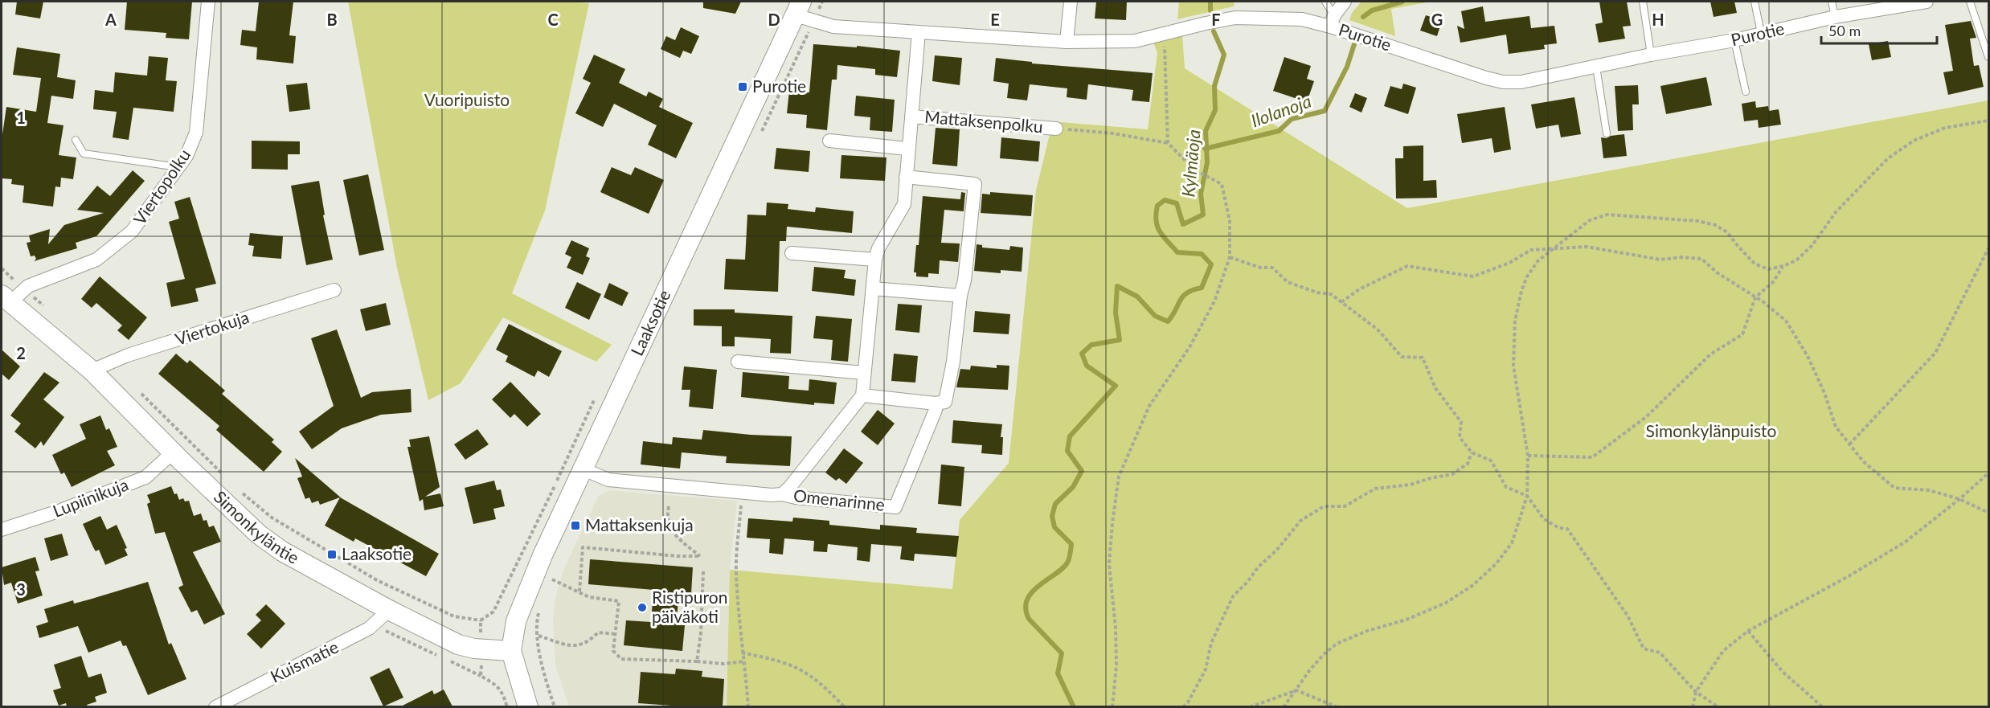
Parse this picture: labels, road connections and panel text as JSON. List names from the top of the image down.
{
  "streets": {
    "main road": ["Laaksotie", "Simonkyläntie"],
    "street": [
      "Purotie",
      "Mattaksenpolku",
      "Viertopolku",
      "Viertokuja",
      "Lupiinikuja",
      "Omenarinne",
      "Kuismatie"
    ]
  },
  "crossings": [
    ["Purotie", "Laaksotie"],
    ["Viertopolku", "Simonkyläntie"],
    ["Laaksotie", "Simonkyläntie"],
    ["Viertokuja", "Simonkyläntie"],
    ["Lupiinikuja", "Simonkyläntie"],
    ["Simonkyläntie", "Kuismatie"]
  ],
  "water": ["Ilolanoja", "Kylmäoja"],
  "parks": ["Vuoripuisto", "Simonkylänpuisto"],
  "places": {
    "transit": ["Purotie", "Mattaksenkuja", "Laaksotie"],
    "other": ["Ristipuron päiväkoti"]
  },
  "scale_bar": "50 m",
  "grid": {
    "columns": [
      "A",
      "B",
      "C",
      "D",
      "E",
      "F",
      "G",
      "H"
    ],
    "rows": ["1", "2", "3"]
  }
}
